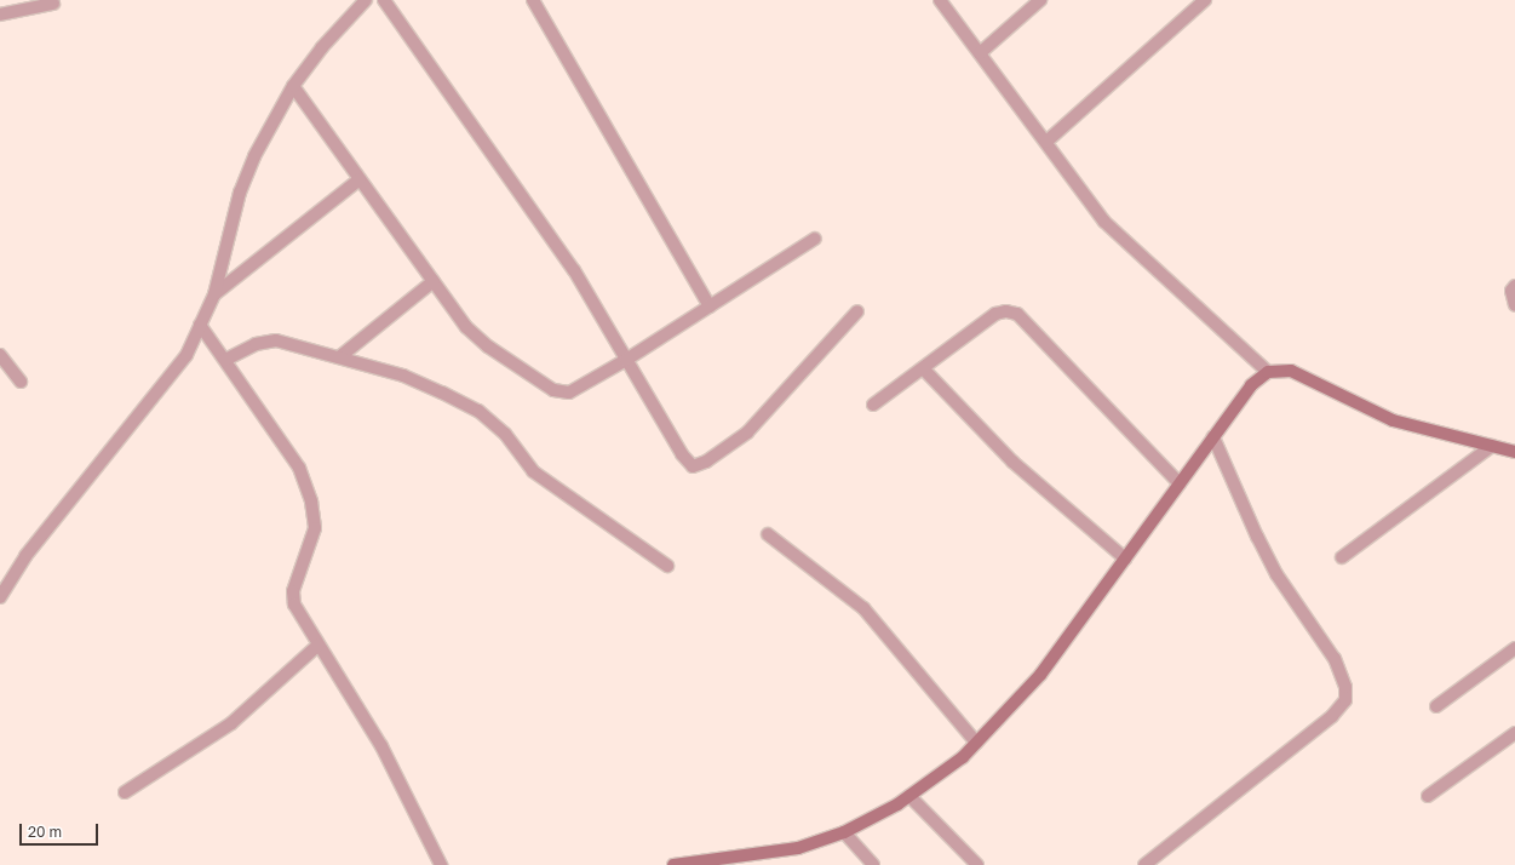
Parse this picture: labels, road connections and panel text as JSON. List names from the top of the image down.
{
  "scale_bar": "20 m"
}
